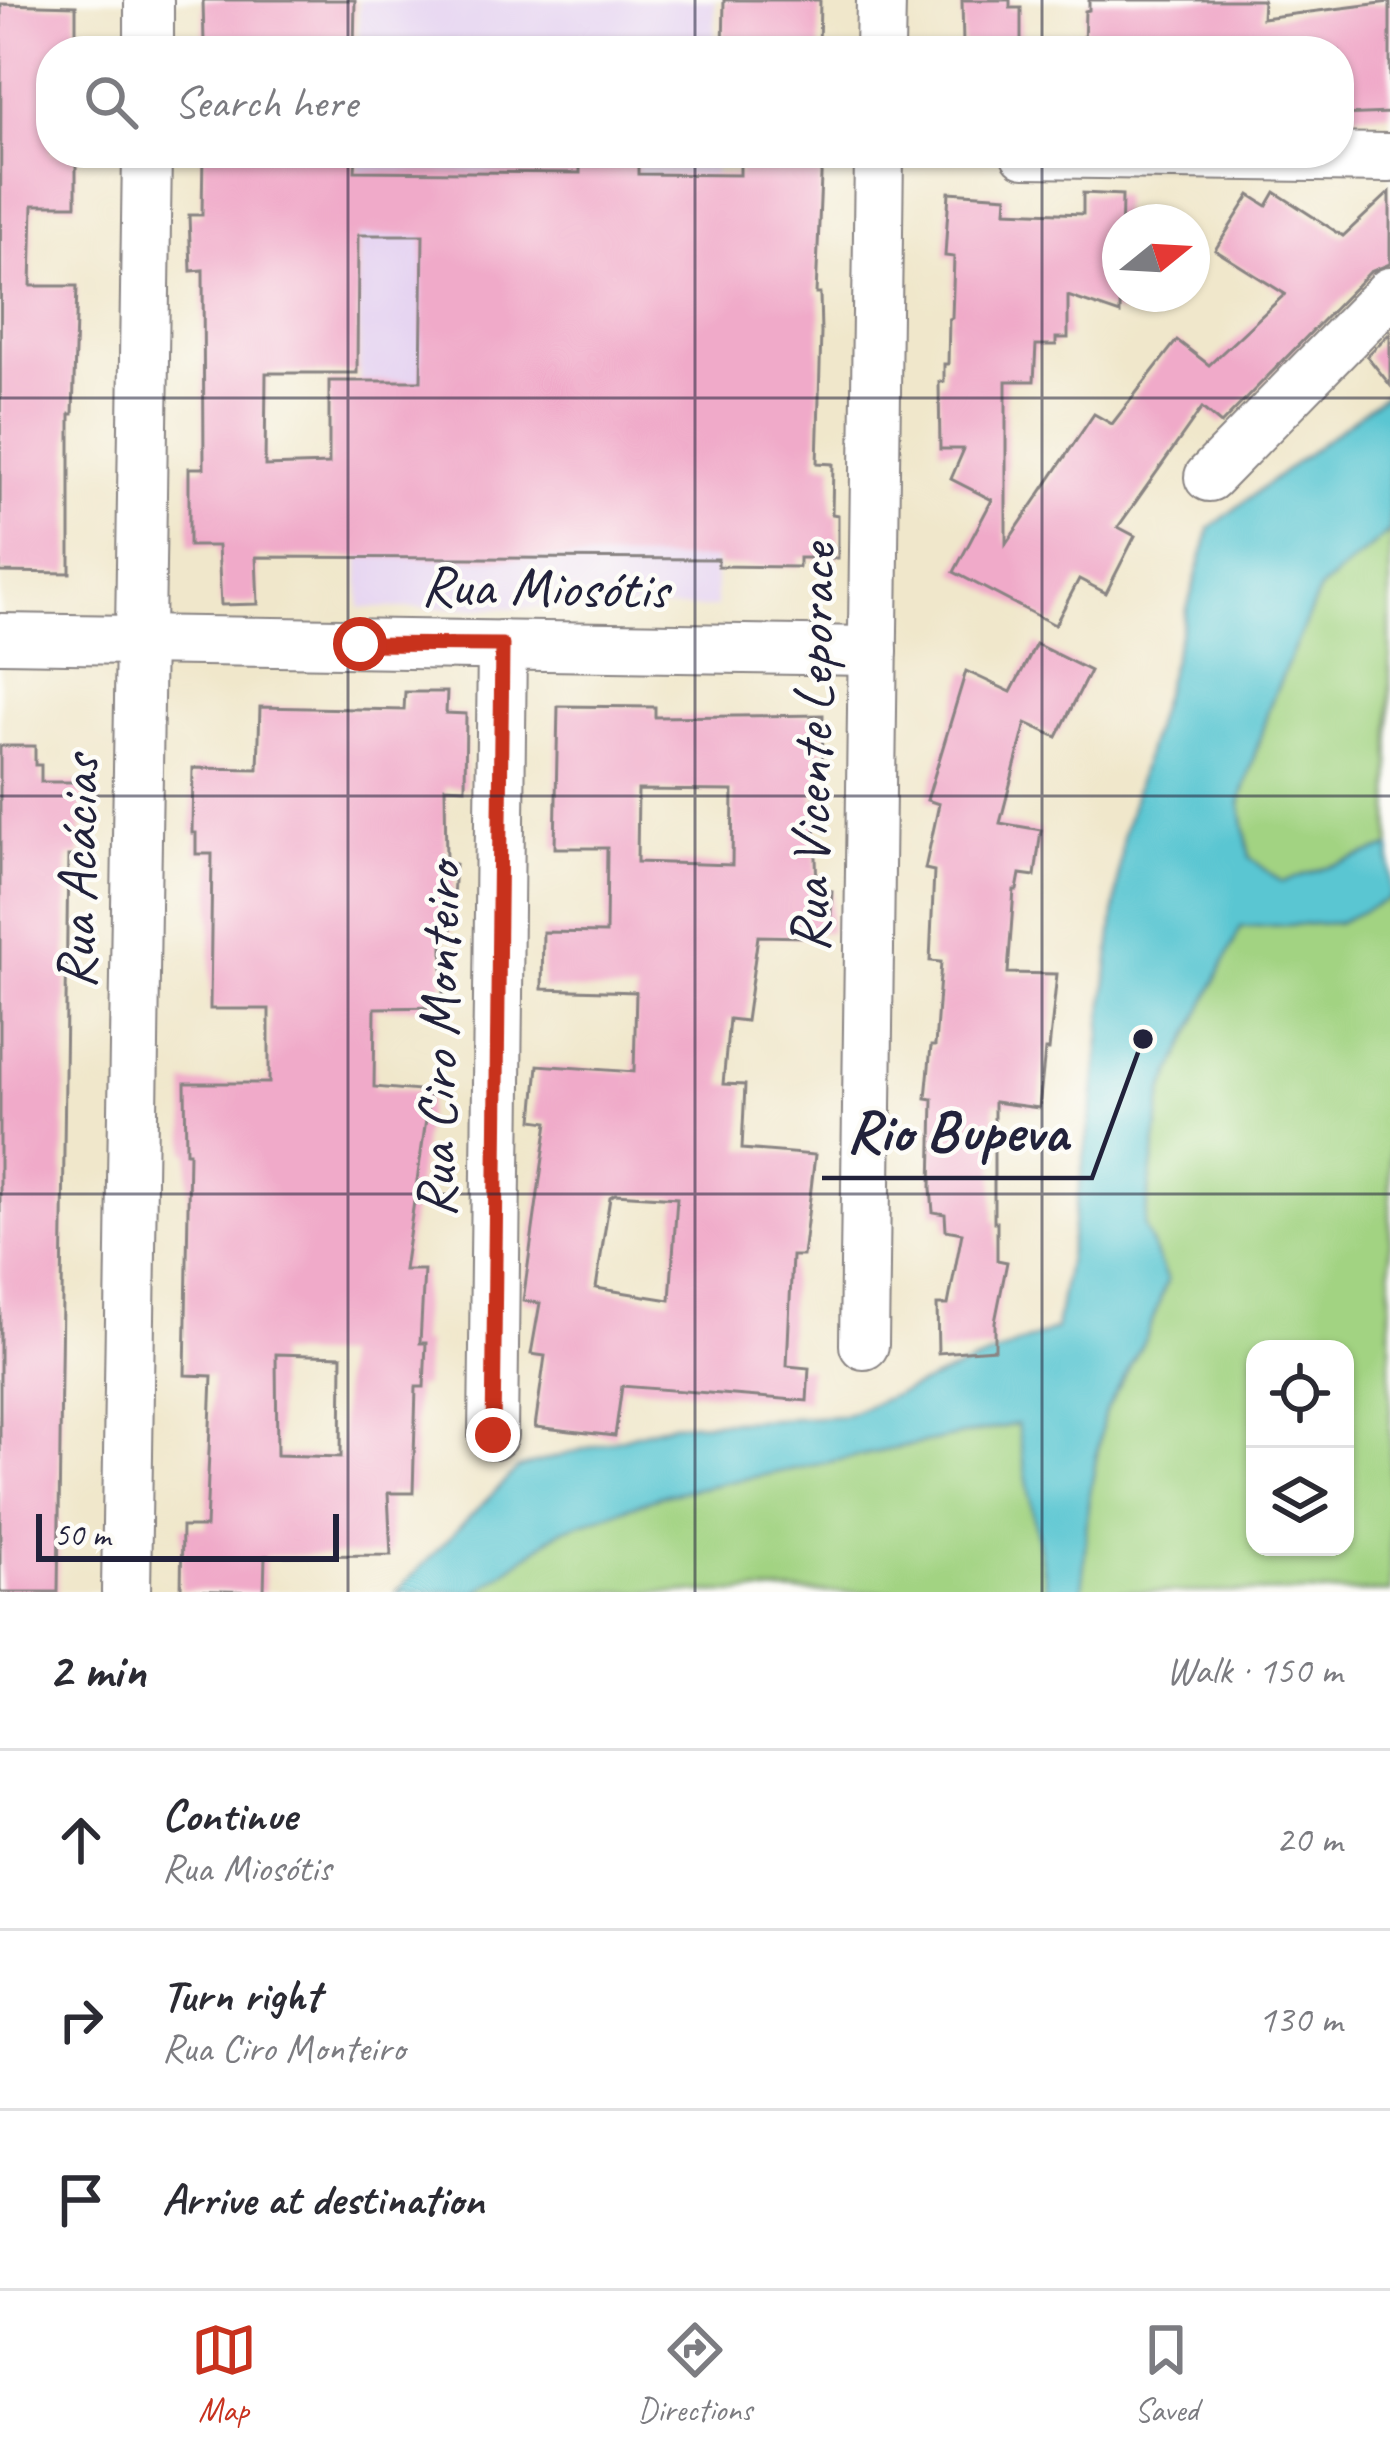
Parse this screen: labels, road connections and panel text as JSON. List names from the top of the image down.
{
  "streets": {
    "street": [
      "Rua Miosótis",
      "Rua Vicente Leporace",
      "Rua Acácias",
      "Rua Ciro Monteiro"
    ]
  },
  "crossings": [
    ["Rua Miosótis", "Rua Vicente Leporace"],
    ["Rua Miosótis", "Rua Acácias"],
    ["Rua Miosótis", "Rua Ciro Monteiro"]
  ],
  "places": ["Rio Bupeva"],
  "scale_bar": "50 m",
  "north": "right",
  "page": {
    "search": "Search here",
    "scale": "50 m",
    "heading": ["2 min", "Walk · 150 m"],
    "list": [
      ["Continue", "Rua Miosótis", "20 m"],
      ["Turn right", "Rua Ciro Monteiro", "130 m"],
      "Arrive at destination"
    ],
    "nav": ["Map", "Directions", "Saved"]
  }
}
